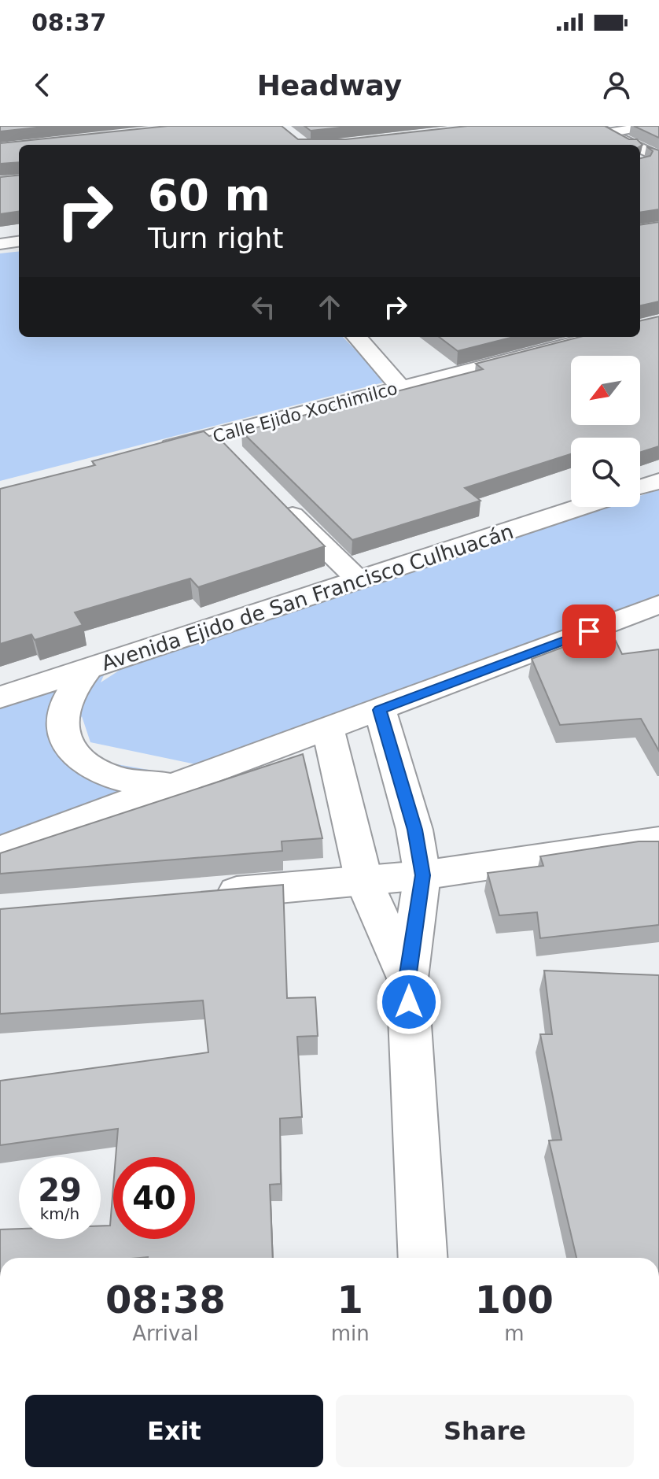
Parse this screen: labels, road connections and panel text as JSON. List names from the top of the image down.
{
  "streets": {
    "street": ["Calle Ejido Xochimilco", "Avenida Ejido de San Francisco Culhuacán"]
  },
  "north": "bottom left",
  "page": {
    "status": "08:37",
    "header": "Headway",
    "turn": ["60 m", "Turn right"],
    "speed": "29 km/h",
    "limit": "40",
    "eta": [
      "08:38",
      "Arrival",
      "1",
      "min",
      "100",
      "m"
    ],
    "buttons": ["Exit", "Share"]
  }
}
